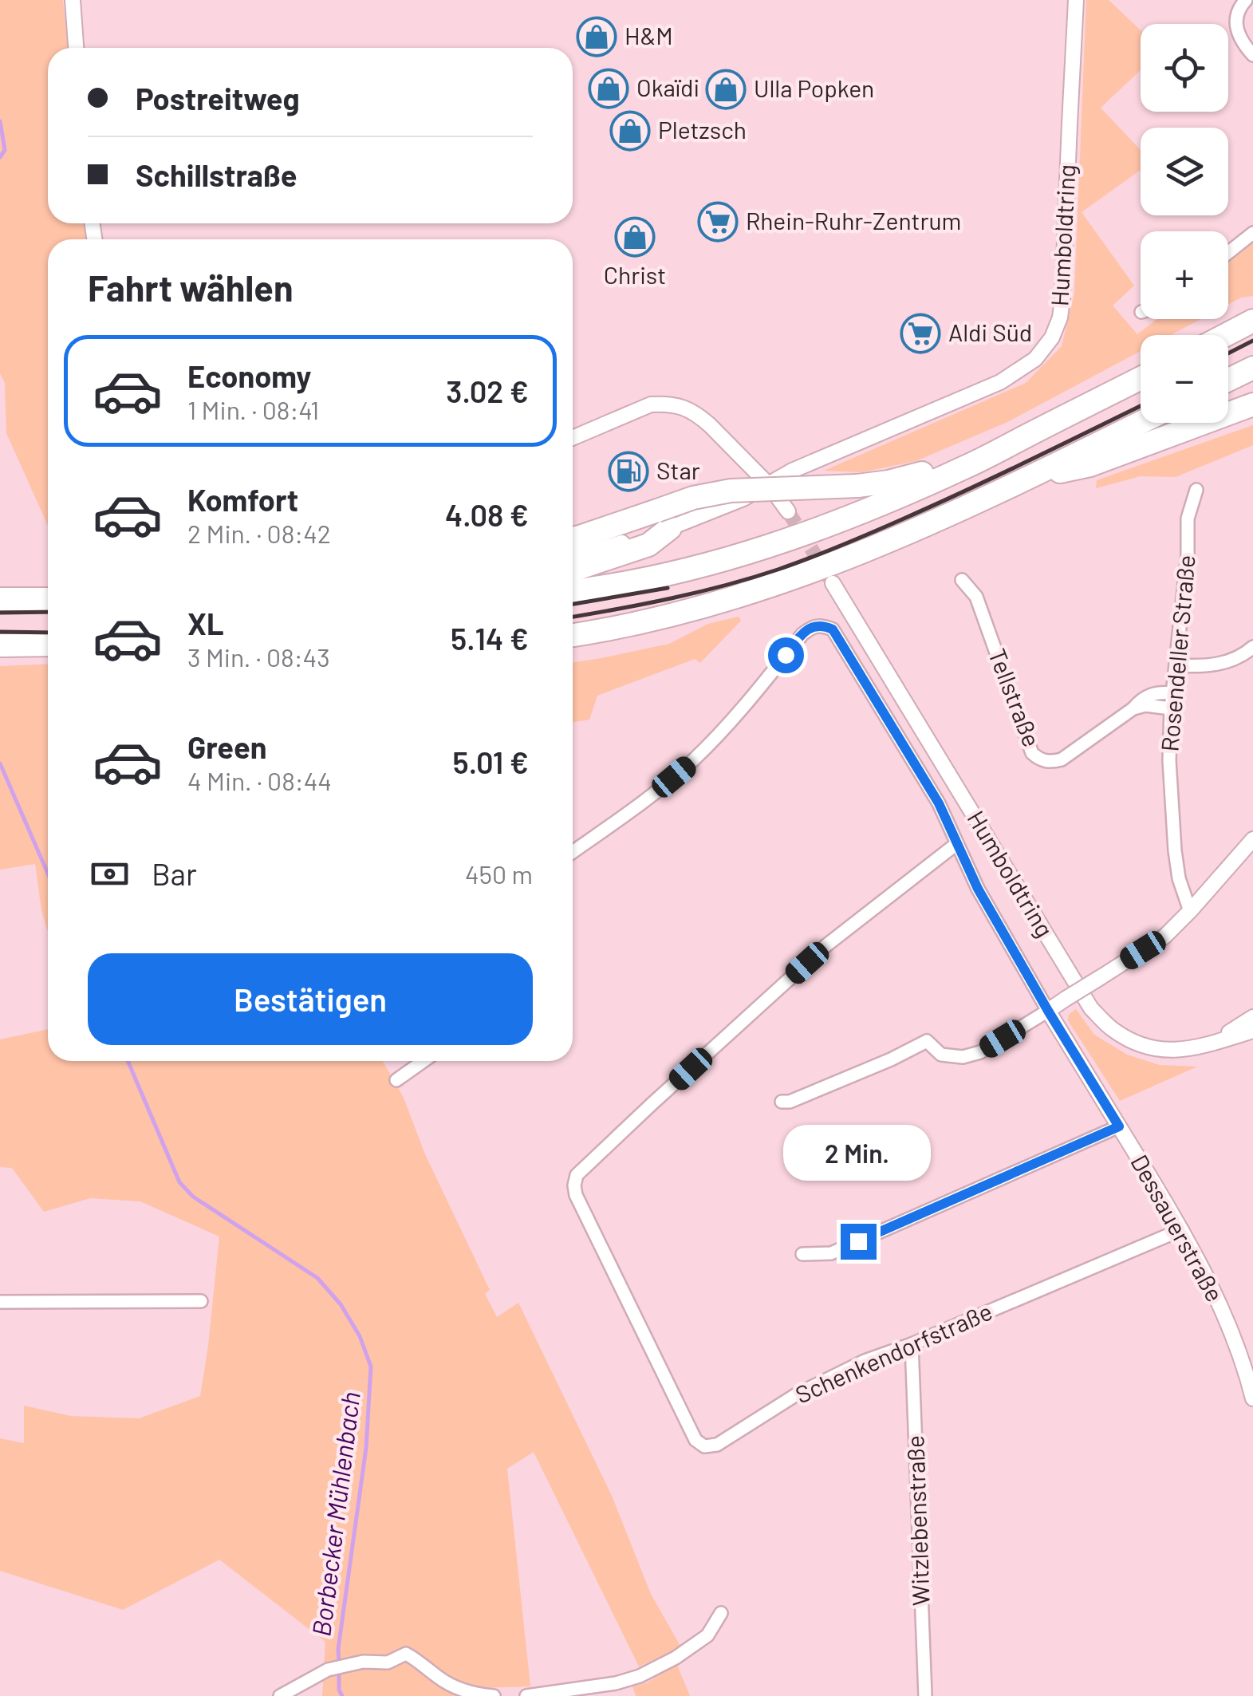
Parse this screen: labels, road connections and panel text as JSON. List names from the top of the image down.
{
  "streets": {
    "street": [
      "Humboldtring",
      "Rosendeller Straße",
      "Tellstraße",
      "Dessauerstraße",
      "Schenkendorfstraße",
      "Witzlebenstraße"
    ]
  },
  "crossings": [
    ["Rosendeller Straße", "Tellstraße"],
    ["Dessauerstraße", "Schenkendorfstraße"],
    ["Schenkendorfstraße", "Witzlebenstraße"]
  ],
  "water": ["Borbecker Mühlenbach"],
  "places": {
    "shop": [
      "H&M",
      "Okaïdi",
      "Ulla Popken",
      "Pletzsch",
      "Christ"
    ],
    "supermarket": ["Rhein-Ruhr-Zentrum", "Aldi Süd"],
    "fuel station": ["Star"]
  },
  "page": {
    "map_buttons": ["+", "−"],
    "banner": ["Postreitweg", "Schillstraße"],
    "heading": "Fahrt wählen",
    "list": [
      {
        "name": "Economy",
        "note": "1 Min. · 08:41",
        "value": "3.02 €"
      },
      {
        "name": "Komfort",
        "note": "2 Min. · 08:42",
        "value": "4.08 €"
      },
      {
        "name": "XL",
        "note": "3 Min. · 08:43",
        "value": "5.14 €"
      },
      {
        "name": "Green",
        "note": "4 Min. · 08:44",
        "value": "5.01 €"
      }
    ],
    "pay": ["Bar", "450 m"],
    "buttons": "Bestätigen",
    "bubble": "2 Min."
  }
}
